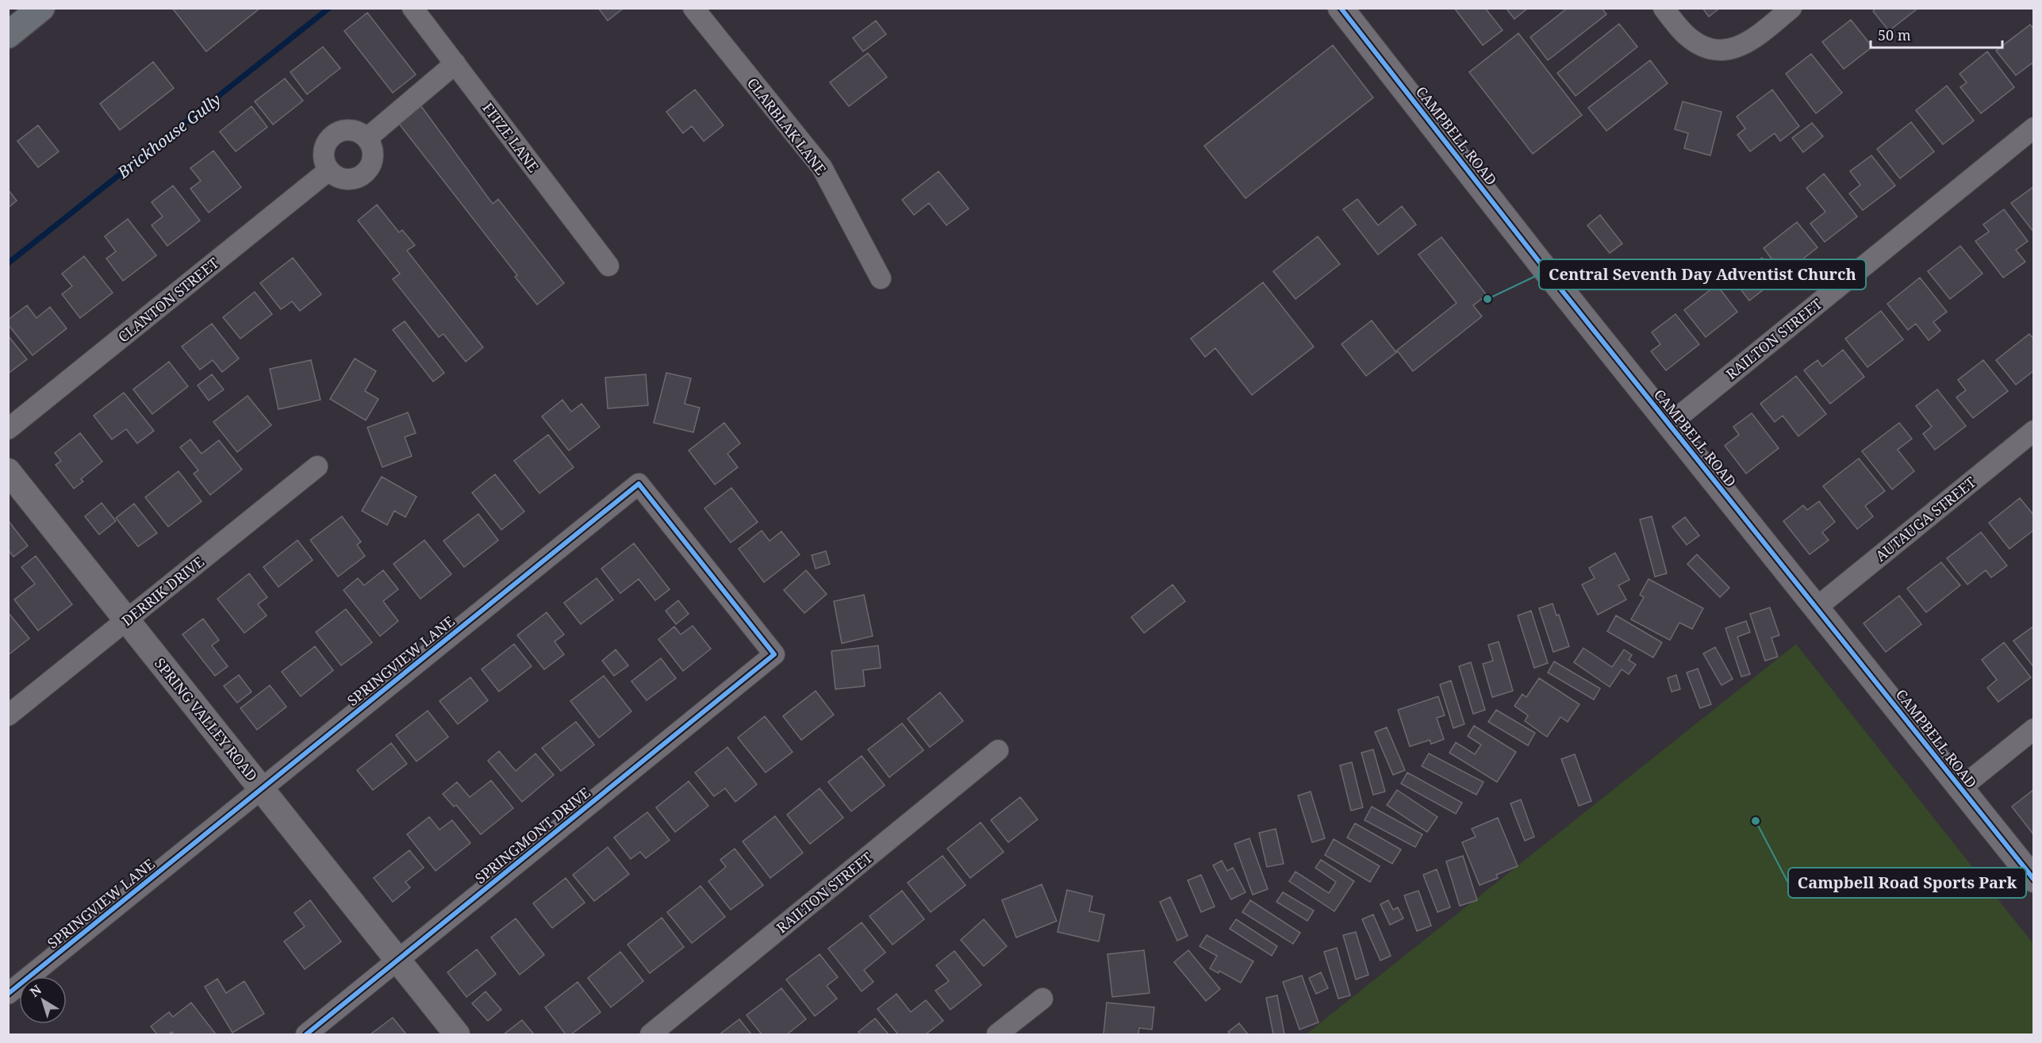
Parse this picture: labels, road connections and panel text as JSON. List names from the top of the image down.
{
  "streets": {
    "street": [
      "CLARBLAK LANE",
      "CAMPBELL ROAD",
      "FITZE LANE",
      "CLANTON STREET",
      "RAILTON STREET",
      "AUTAUGA STREET",
      "DERRIK DRIVE",
      "SPRINGVIEW LANE",
      "SPRING VALLEY ROAD",
      "SPRINGMONT DRIVE"
    ]
  },
  "crossings": [
    ["CAMPBELL ROAD", "RAILTON STREET"],
    ["CAMPBELL ROAD", "AUTAUGA STREET"],
    ["DERRIK DRIVE", "SPRING VALLEY ROAD"],
    ["SPRINGVIEW LANE", "SPRING VALLEY ROAD"],
    ["SPRINGVIEW LANE", "SPRINGMONT DRIVE"],
    ["SPRING VALLEY ROAD", "SPRINGMONT DRIVE"]
  ],
  "water": ["Brickhouse Gully"],
  "places": ["Central Seventh Day Adventist Church", "Campbell Road Sports Park"],
  "scale_bar": "50 m",
  "north": "top left"
}
